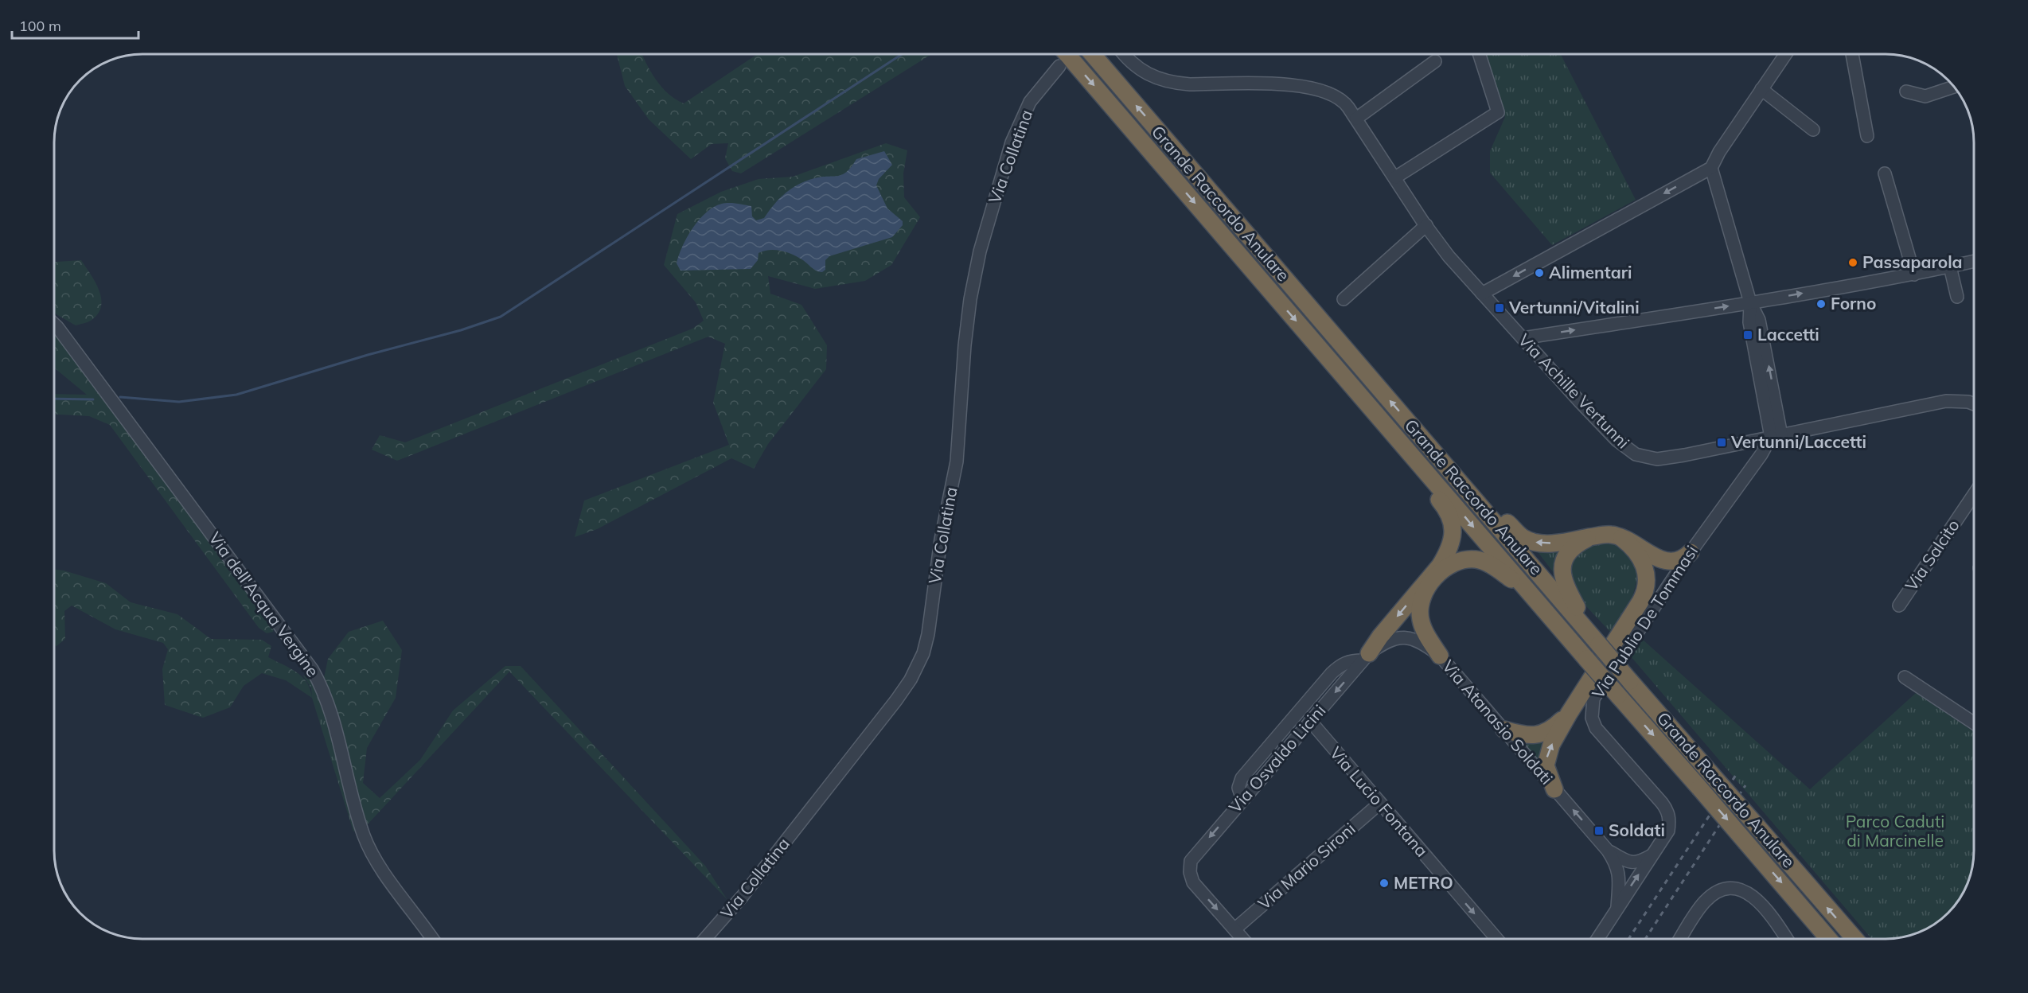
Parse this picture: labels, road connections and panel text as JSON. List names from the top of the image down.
{
  "streets": {
    "highway": ["Grande Raccordo Anulare"],
    "street": [
      "Via Collatina",
      "Via Achille Vertunni",
      "Via Salcito",
      "Via dell'Acqua Vergine",
      "Via Publio De Tommasi",
      "Via Atanasio Soldati",
      "Via Osvaldo Licini",
      "Via Lucio Fontana",
      "Via Mario Sironi"
    ]
  },
  "crossings": [
    ["Via Achille Vertunni", "Via Publio De Tommasi"],
    ["Via Publio De Tommasi", "Via Atanasio Soldati"],
    ["Via Atanasio Soldati", "Via Osvaldo Licini"],
    ["Via Osvaldo Licini", "Via Lucio Fontana"],
    ["Via Osvaldo Licini", "Via Mario Sironi"],
    ["Via Lucio Fontana", "Via Mario Sironi"]
  ],
  "one_way": ["Via Osvaldo Licini", "Via Lucio Fontana"],
  "parks": ["Parco Caduti di Marcinelle"],
  "places": {
    "other": [
      "Passaparola",
      "Alimentari",
      "Forno",
      "METRO"
    ],
    "transit": [
      "Vertunni/Vitalini",
      "Laccetti",
      "Vertunni/Laccetti",
      "Soldati"
    ]
  },
  "scale_bar": "100 m"
}
